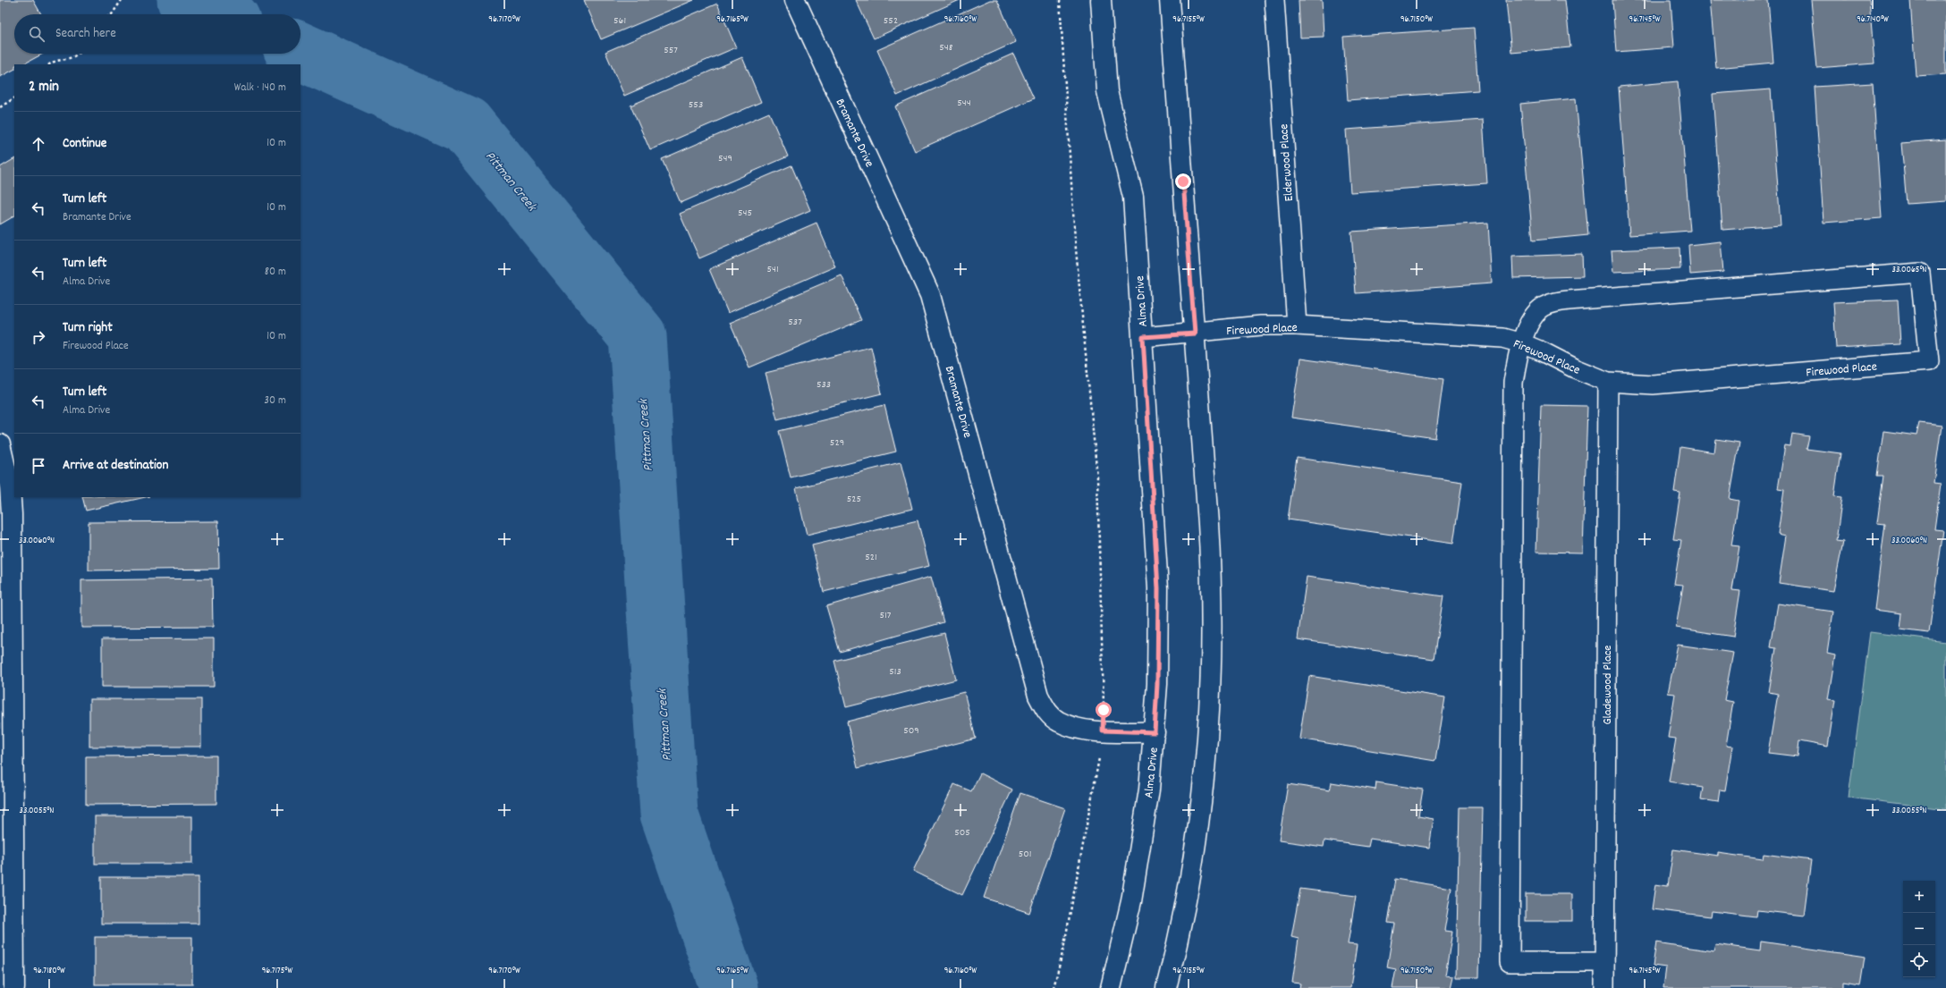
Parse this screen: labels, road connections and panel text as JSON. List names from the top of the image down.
{
  "streets": {
    "main road": ["Bramante Drive", "Alma Drive"],
    "lane": ["Elderwood Place", "Firewood Place", "Gladewood Place"]
  },
  "crossings": [
    ["Bramante Drive", "Alma Drive"],
    ["Elderwood Place", "Firewood Place"],
    ["Alma Drive", "Firewood Place"],
    ["Firewood Place", "Gladewood Place"]
  ],
  "water": ["Pittman Creek"],
  "house_numbers": [
    "561",
    "552",
    "548",
    "557",
    "544",
    "553",
    "549",
    "545",
    "541",
    "537",
    "533",
    "529",
    "525",
    "521",
    "517",
    "513",
    "509",
    "505",
    "501"
  ],
  "page": {
    "search": "Search here",
    "heading": ["2 min", "Walk · 140 m"],
    "list": [
      ["Continue", "10 m"],
      ["Turn left", "Bramante Drive", "10 m"],
      ["Turn left", "Alma Drive", "80 m"],
      ["Turn right", "Firewood Place", "10 m"],
      ["Turn left", "Alma Drive", "30 m"],
      "Arrive at destination"
    ],
    "map_buttons": ["+", "−"]
  },
  "coordinates": [
    "96.7170°W",
    "96.7165°W",
    "96.7160°W",
    "96.7155°W",
    "96.7150°W",
    "96.7145°W",
    "96.7140°W",
    "33.0065°N",
    "33.0060°N",
    "33.0055°N",
    "96.7180°W",
    "96.7175°W"
  ]
}
